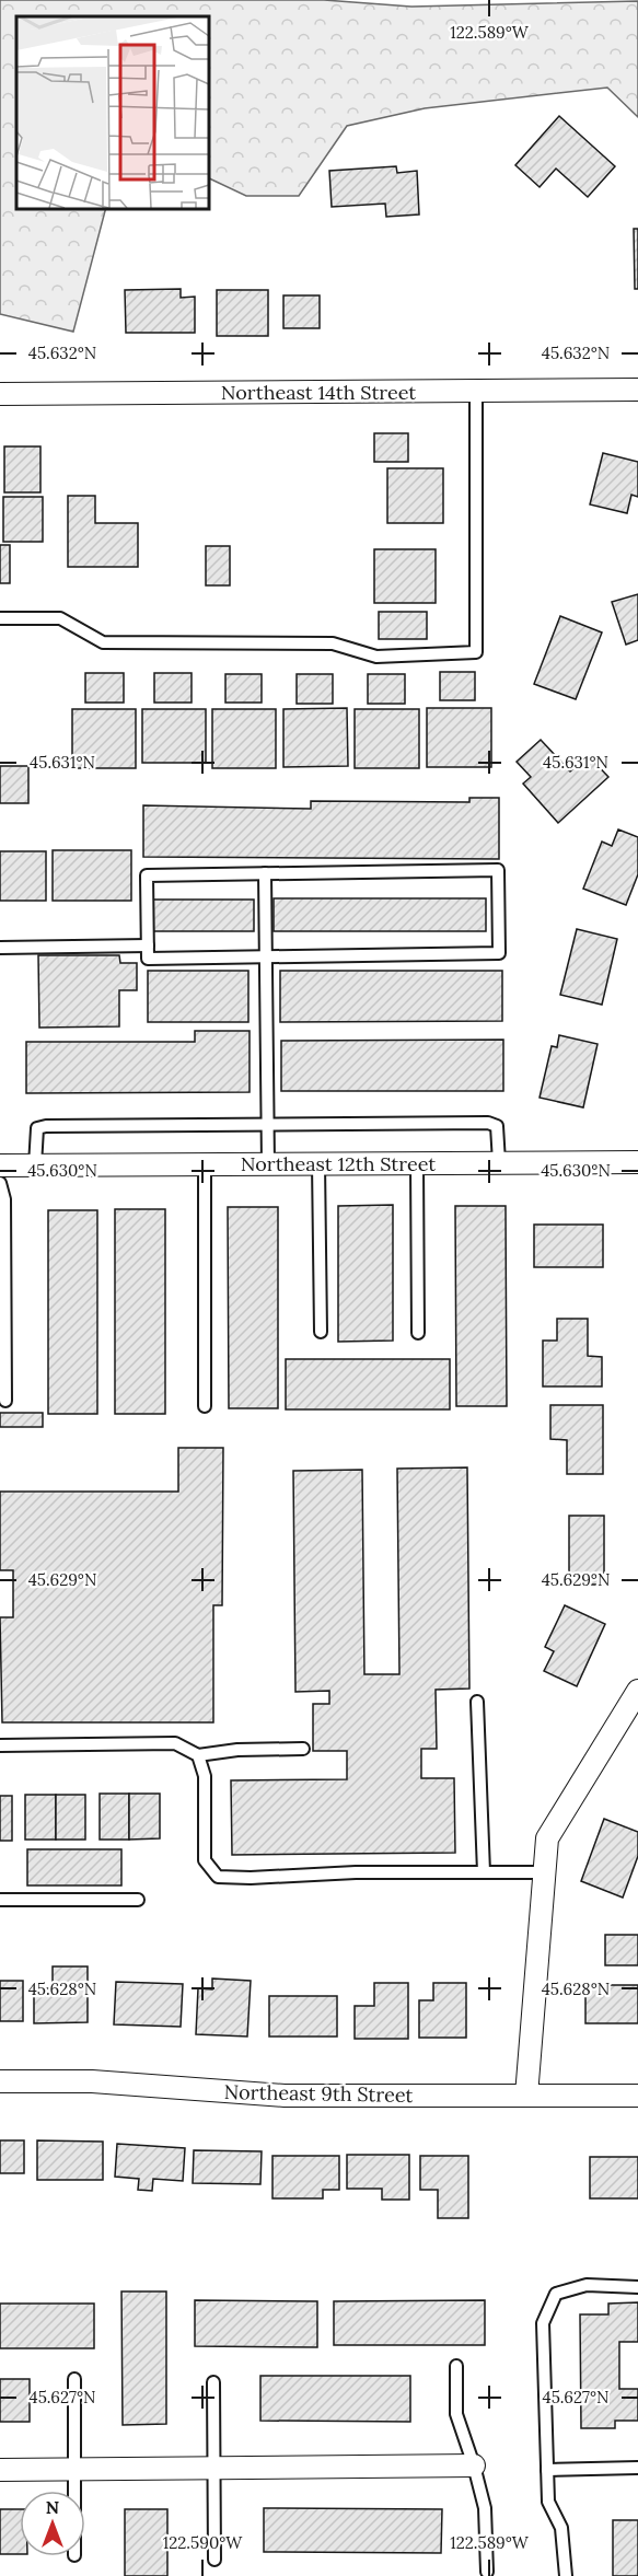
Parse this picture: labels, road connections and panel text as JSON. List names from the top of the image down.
{
  "streets": {
    "street": ["Northeast 14th Street", "Northeast 12th Street", "Northeast 9th Street"]
  },
  "north": "top",
  "coordinates": [
    "122.589°W",
    "45.632°N",
    "45.631°N",
    "45.630°N",
    "45.629°N",
    "45.628°N",
    "45.627°N",
    "122.590°W"
  ]
}
